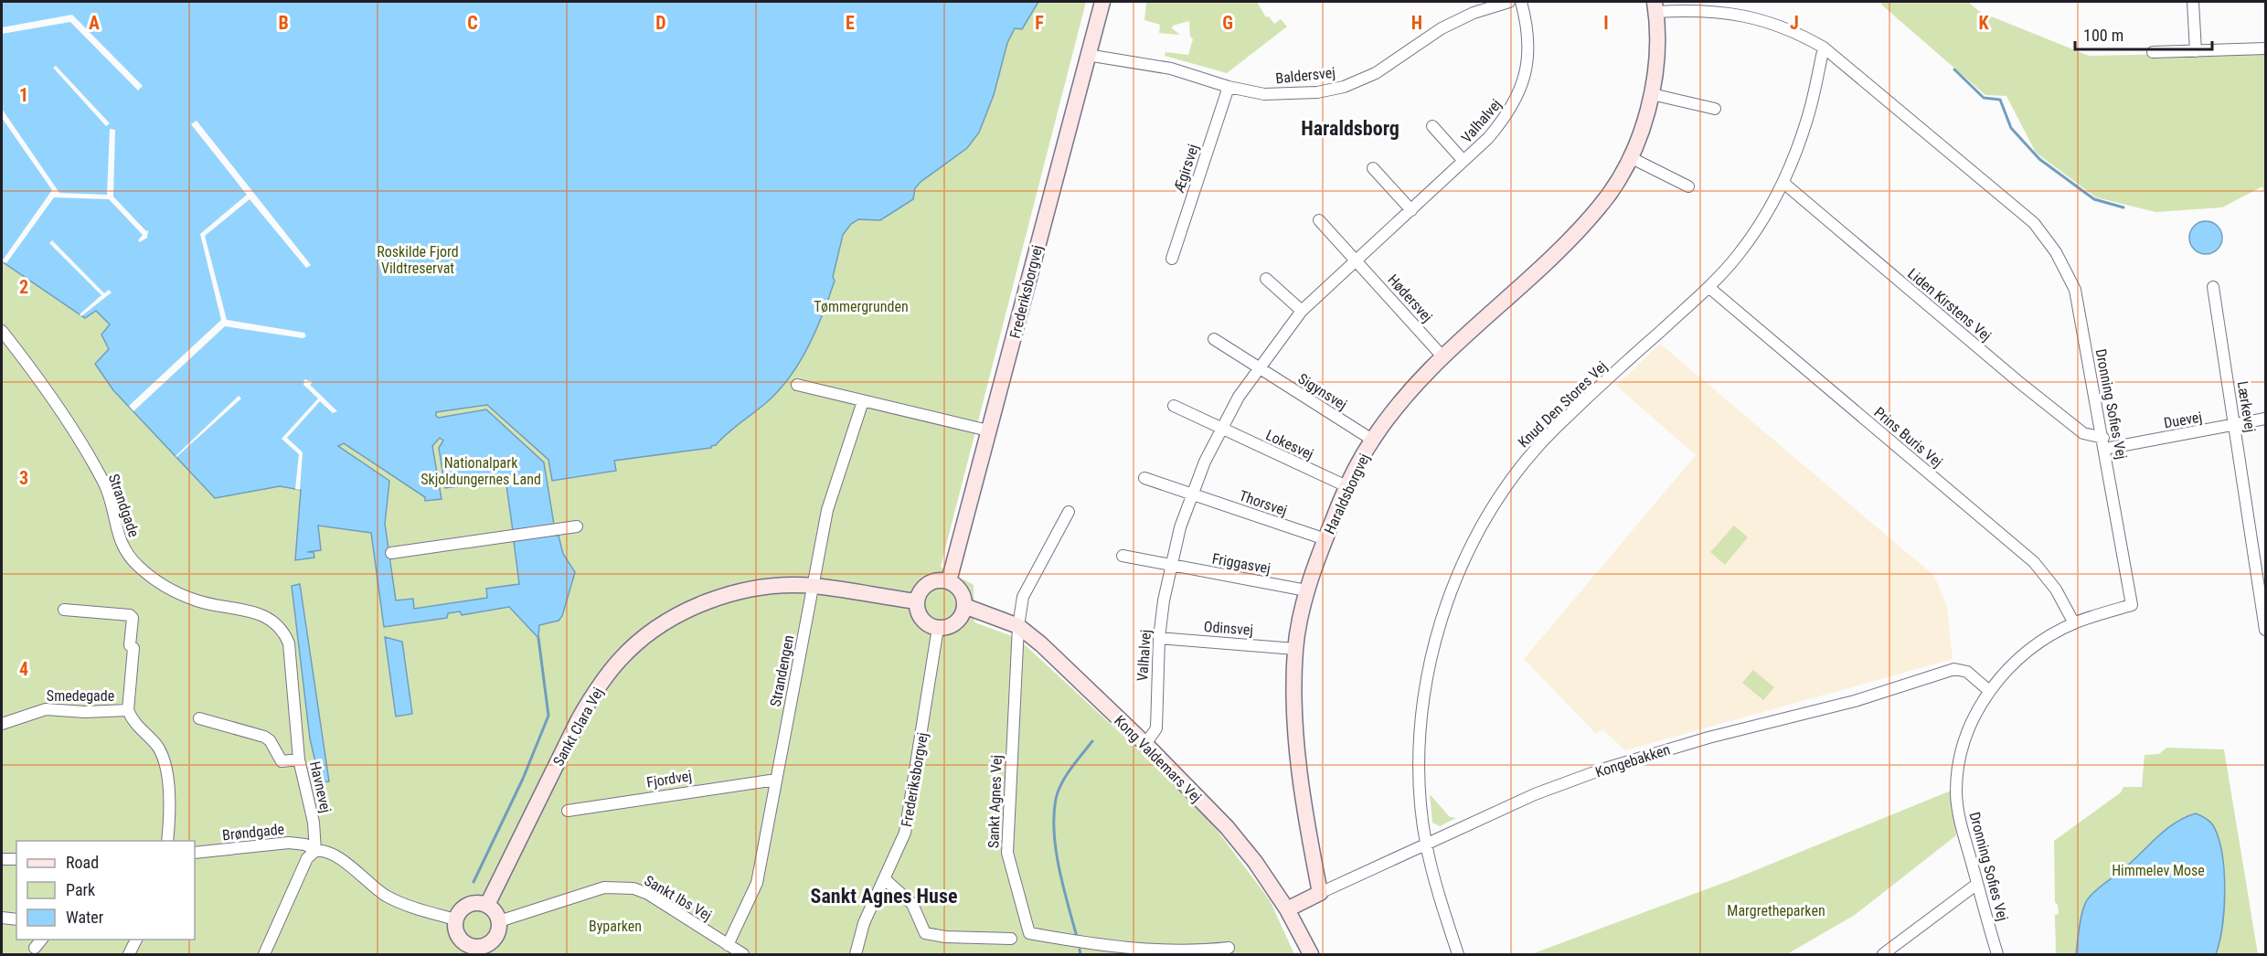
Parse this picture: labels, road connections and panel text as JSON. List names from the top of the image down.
{
  "streets": {
    "street": [
      "Baldersvej",
      "Valhalvej",
      "Ægirsvej",
      "Frederiksborgvej",
      "Hødersvej",
      "Liden Kirstens Vej",
      "Sigynsvej",
      "Knud Den Stores Vej",
      "Dronning Sofies Vej",
      "Lærkevej",
      "Duevej",
      "Prins Buris Vej",
      "Lokesvej",
      "Haraldsborgvej",
      "Thorsvej",
      "Strandgade",
      "Friggasvej",
      "Odinsvej",
      "Strandengen",
      "Smedegade",
      "Sankt Clara Vej",
      "Kong Valdemars Vej",
      "Kongebakken",
      "Fjordvej",
      "Havnevej",
      "Sankt Agnes Vej",
      "Brøndgade",
      "Sankt Ibs Vej"
    ]
  },
  "crossings": [
    ["Baldersvej", "Ægirsvej"],
    ["Baldersvej", "Frederiksborgvej"],
    ["Valhalvej", "Hødersvej"],
    ["Valhalvej", "Sigynsvej"],
    ["Valhalvej", "Lokesvej"],
    ["Valhalvej", "Thorsvej"],
    ["Valhalvej", "Friggasvej"],
    ["Valhalvej", "Odinsvej"],
    ["Valhalvej", "Kong Valdemars Vej"],
    ["Frederiksborgvej", "Sankt Clara Vej"],
    ["Frederiksborgvej", "Kong Valdemars Vej"],
    ["Hødersvej", "Haraldsborgvej"],
    ["Liden Kirstens Vej", "Knud Den Stores Vej"],
    ["Liden Kirstens Vej", "Dronning Sofies Vej"],
    ["Liden Kirstens Vej", "Duevej"],
    ["Sigynsvej", "Haraldsborgvej"],
    ["Knud Den Stores Vej", "Dronning Sofies Vej"],
    ["Knud Den Stores Vej", "Prins Buris Vej"],
    ["Knud Den Stores Vej", "Kongebakken"],
    ["Dronning Sofies Vej", "Duevej"],
    ["Dronning Sofies Vej", "Prins Buris Vej"],
    ["Dronning Sofies Vej", "Haraldsborgvej"],
    ["Dronning Sofies Vej", "Kongebakken"],
    ["Lærkevej", "Duevej"],
    ["Lokesvej", "Haraldsborgvej"],
    ["Haraldsborgvej", "Thorsvej"],
    ["Haraldsborgvej", "Friggasvej"],
    ["Haraldsborgvej", "Odinsvej"],
    ["Haraldsborgvej", "Kongebakken"],
    ["Strandgade", "Havnevej"],
    ["Strandengen", "Sankt Clara Vej"],
    ["Strandengen", "Fjordvej"],
    ["Strandengen", "Sankt Ibs Vej"],
    ["Sankt Clara Vej", "Kong Valdemars Vej"],
    ["Sankt Clara Vej", "Sankt Ibs Vej"],
    ["Kong Valdemars Vej", "Kongebakken"],
    ["Kong Valdemars Vej", "Sankt Agnes Vej"],
    ["Havnevej", "Brøndgade"]
  ],
  "districts": ["Haraldsborg", "Sankt Agnes Huse"],
  "parks": [
    "Roskilde Fjord Vildtreservat",
    "Tømmergrunden",
    "Nationalpark Skjoldungernes Land",
    "Himmelev Mose",
    "Margretheparken",
    "Byparken"
  ],
  "legend": ["Road", "Park", "Water"],
  "scale_bar": "100 m",
  "grid": {
    "columns": [
      "A",
      "B",
      "C",
      "D",
      "E",
      "F",
      "G",
      "H",
      "I",
      "J",
      "K"
    ],
    "rows": [
      "1",
      "2",
      "3",
      "4"
    ]
  }
}
